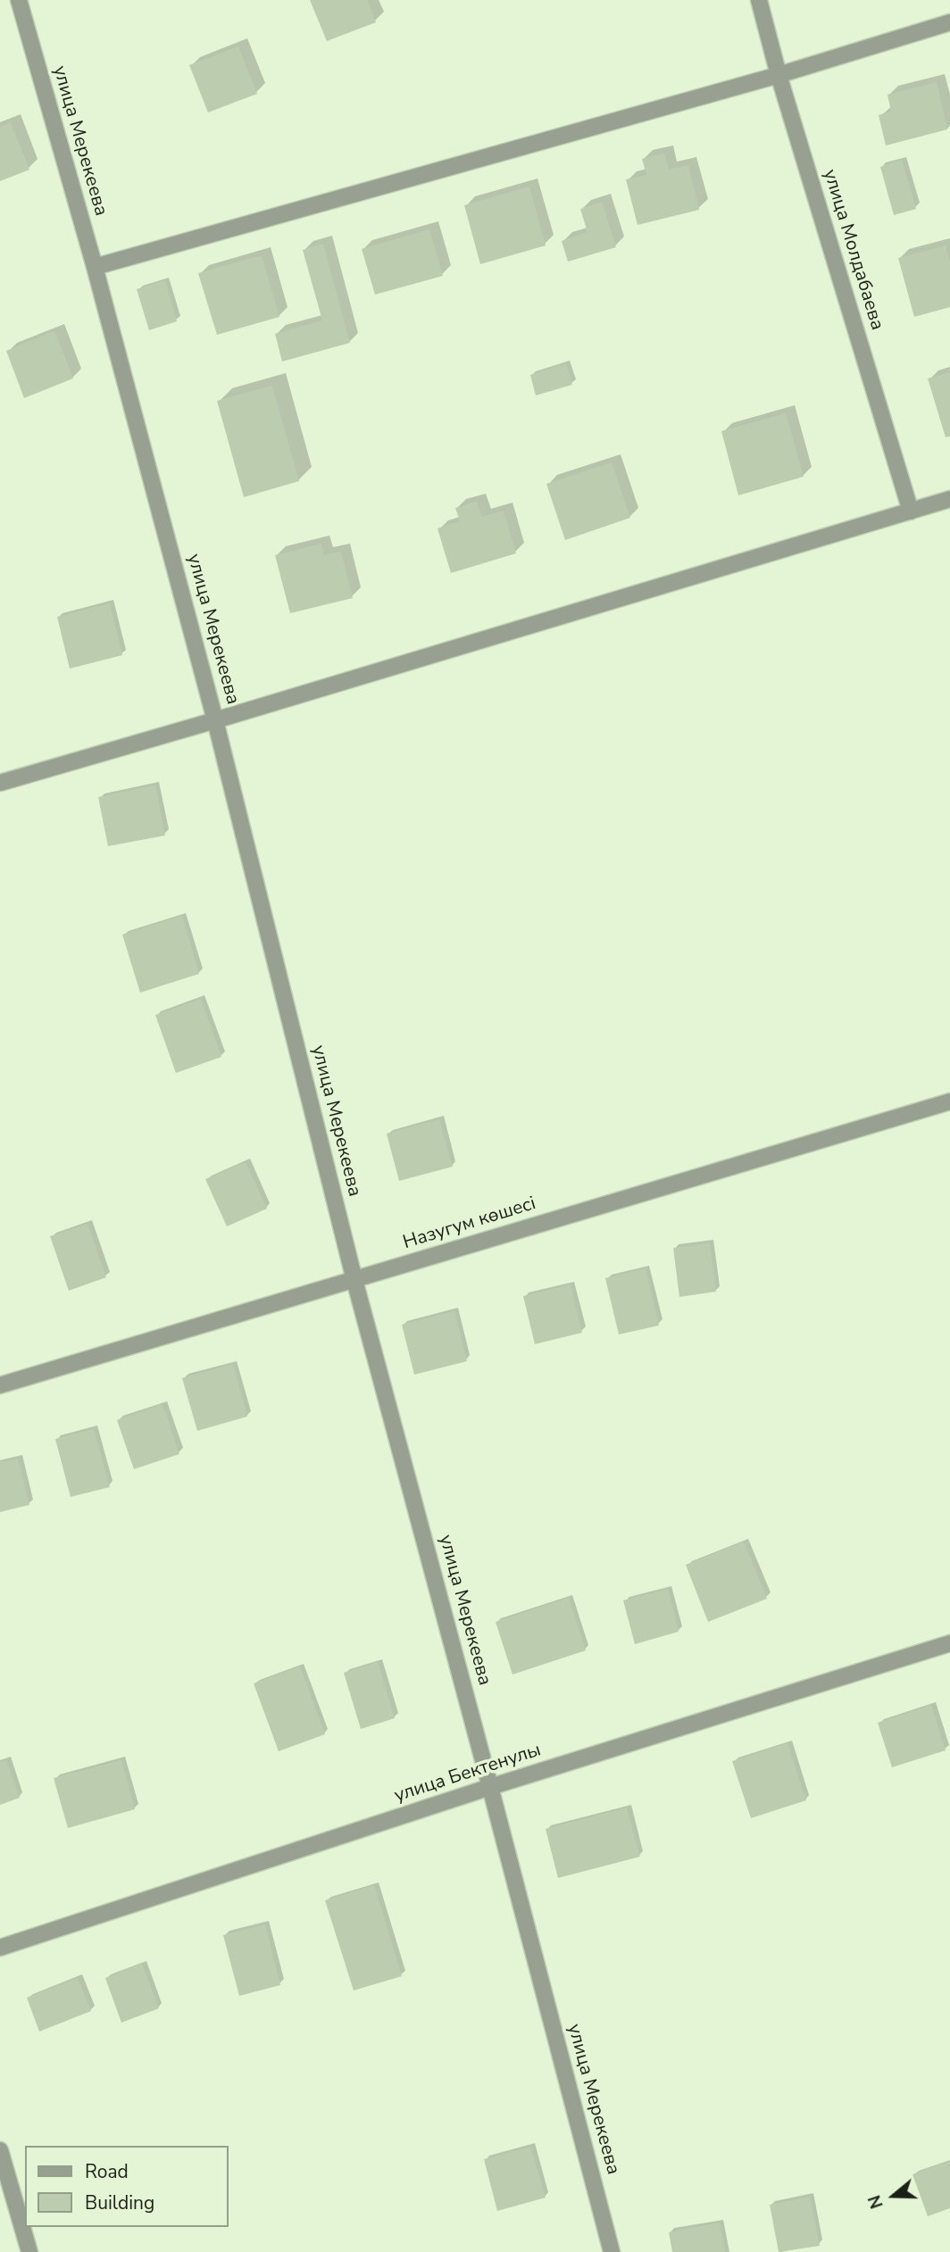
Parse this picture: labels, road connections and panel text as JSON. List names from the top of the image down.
{
  "streets": {
    "street": [
      "улица Мерекеева",
      "улица Молдабаева",
      "Назугум көшесі",
      "улица Бектенулы"
    ]
  },
  "crossings": [
    ["улица Мерекеева", "Назугум көшесі"],
    ["улица Мерекеева", "улица Бектенулы"]
  ],
  "legend": ["Road", "Building"],
  "north": "left"
}
